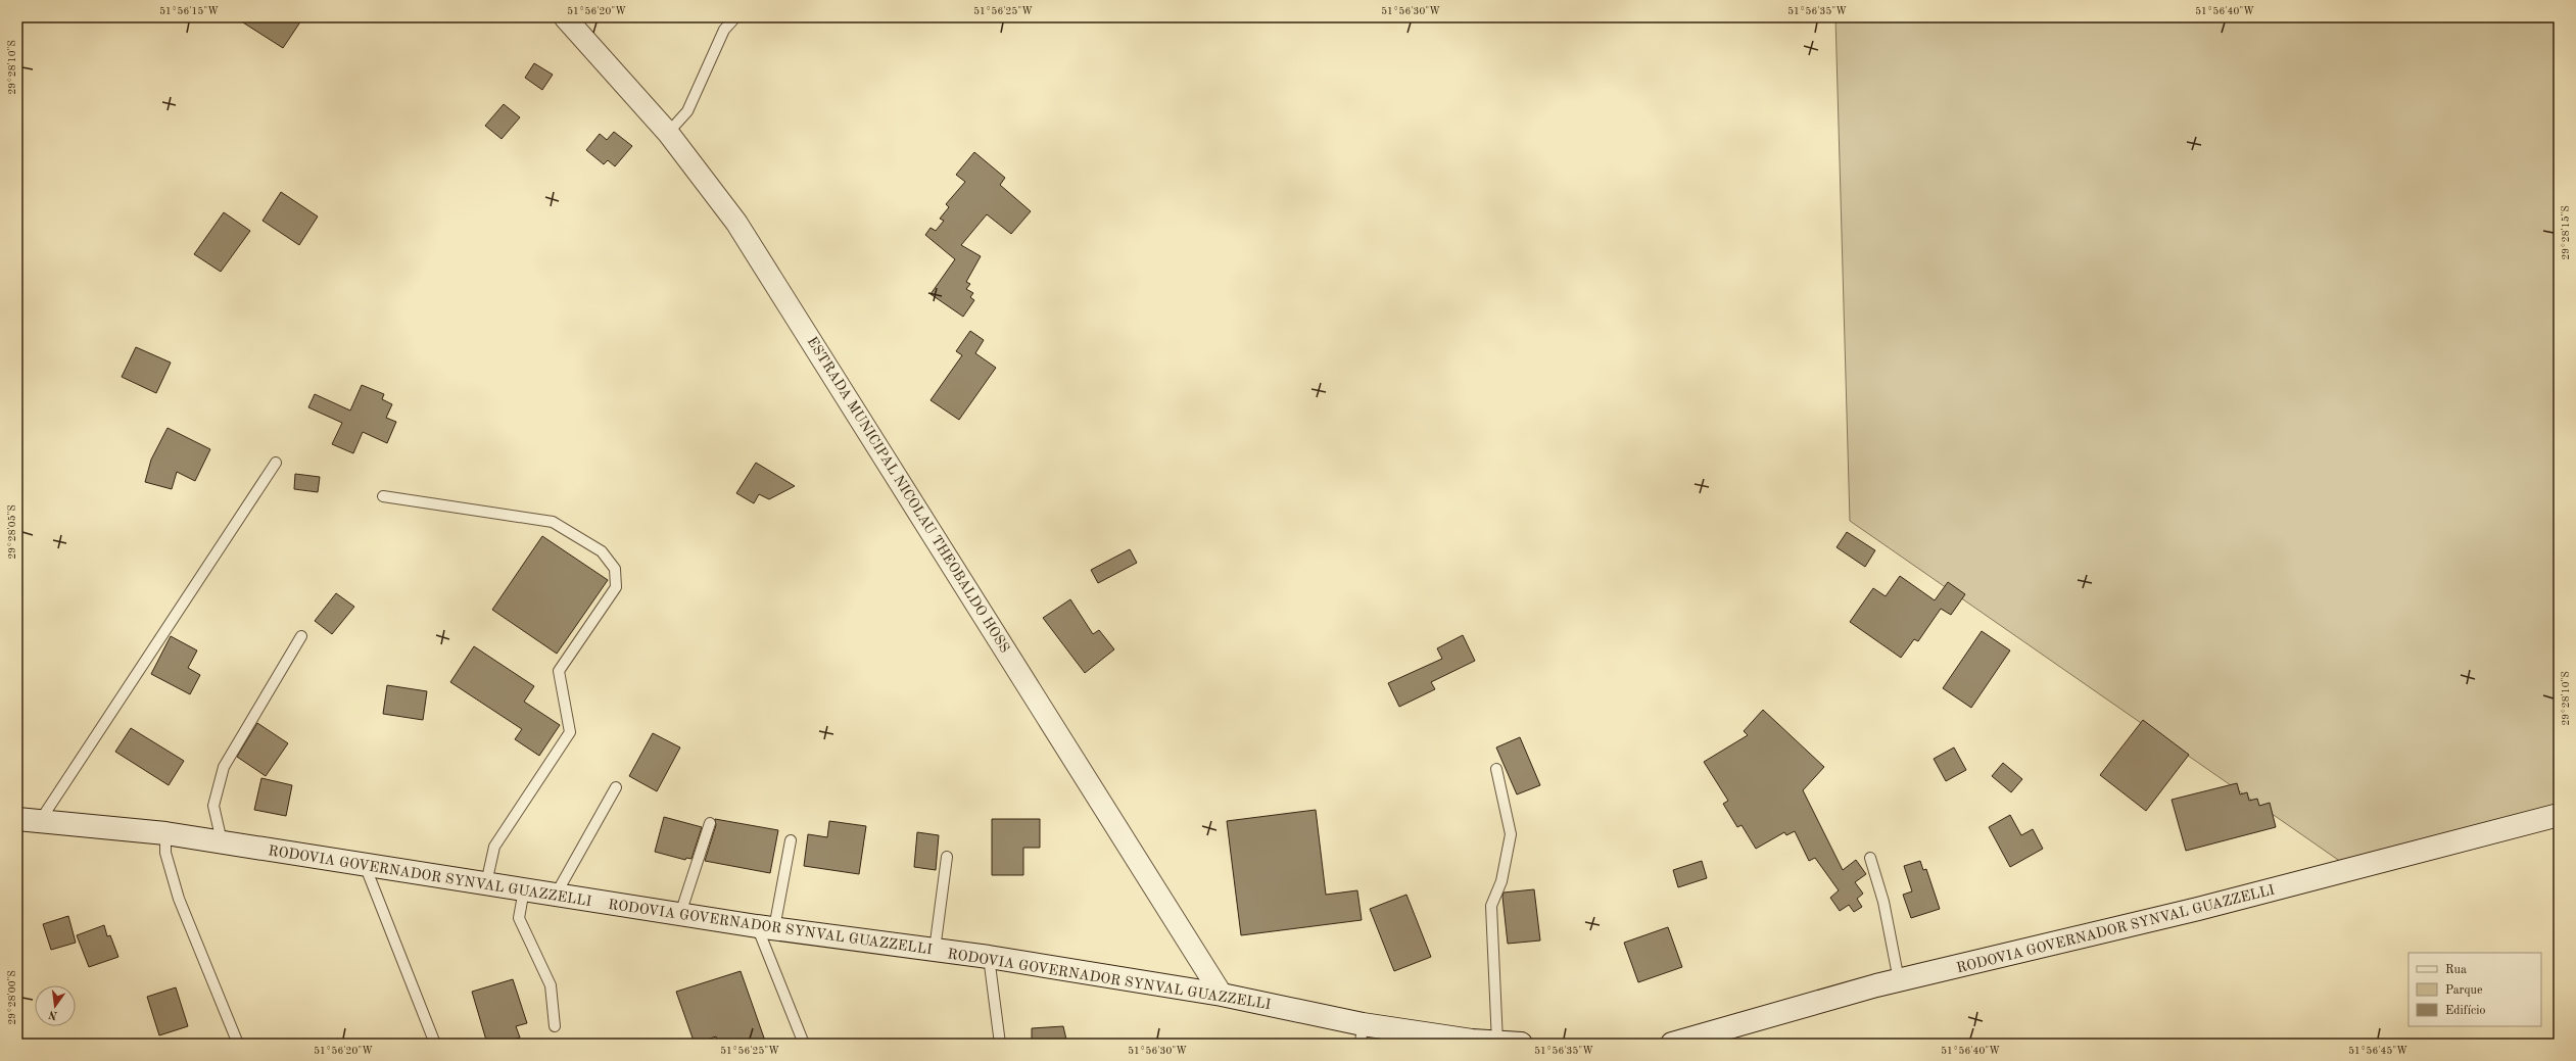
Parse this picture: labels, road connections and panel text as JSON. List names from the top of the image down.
{
  "streets": {
    "main road": ["RODOVIA GOVERNADOR SYNVAL GUAZZELLI"],
    "street": ["ESTRADA MUNICIPAL NICOLAU THEOBALDO HOSS"]
  },
  "crossings": [
    ["ESTRADA MUNICIPAL NICOLAU THEOBALDO HOSS", "RODOVIA GOVERNADOR SYNVAL GUAZZELLI"]
  ],
  "legend": ["Rua", "Parque", "Edifício"],
  "north": "bottom",
  "coordinates": [
    "51°56'15\"W",
    "51°56'20\"W",
    "51°56'25\"W",
    "51°56'30\"W",
    "51°56'35\"W",
    "51°56'40\"W",
    "29°28'10\"S",
    "29°28'15\"S",
    "29°28'05\"S",
    "29°28'00\"S",
    "51°56'45\"W"
  ]
}
